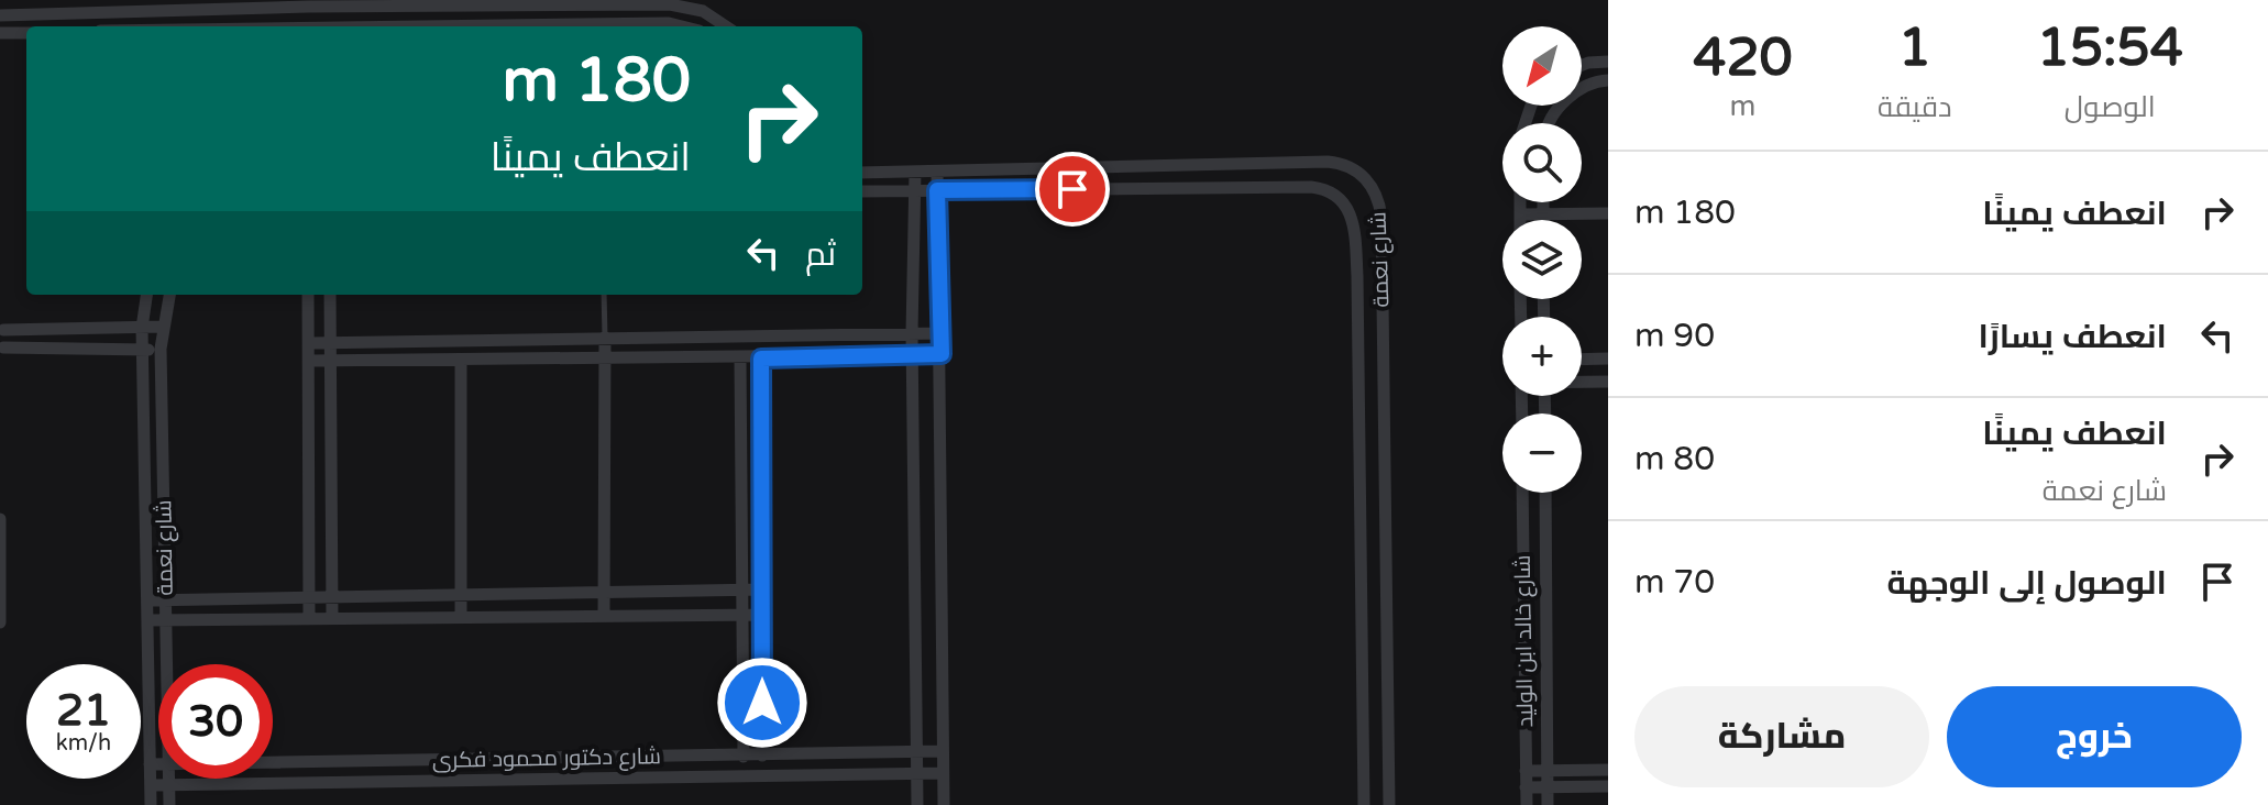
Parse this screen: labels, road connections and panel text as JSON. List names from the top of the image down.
{
  "streets": {
    "street": ["شارع نعمة", "شارع خالد ابن الوليد", "شارع دكتور محمود فكرى"]
  },
  "crossings": [
    ["شارع نعمة", "شارع دكتور محمود فكرى"]
  ],
  "north": "bottom left",
  "page": {
    "eta": [
      "15:54",
      "الوصول",
      "1",
      "دقيقة",
      "420",
      "m"
    ],
    "map_buttons": ["+", "−"],
    "turn": ["180 m", "انعطف يمينًا"],
    "list": [
      {
        "name": "انعطف يمينًا",
        "value": "180 m"
      },
      {
        "name": "انعطف يسارًا",
        "value": "90 m"
      },
      {
        "name": "انعطف يمينًا",
        "note": "شارع نعمة",
        "value": "80 m"
      },
      {
        "name": "الوصول إلى الوجهة",
        "value": "70 m"
      }
    ],
    "then": "ثم",
    "speed": "21 km/h",
    "limit": "30",
    "buttons": ["خروج", "مشاركة"]
  }
}
